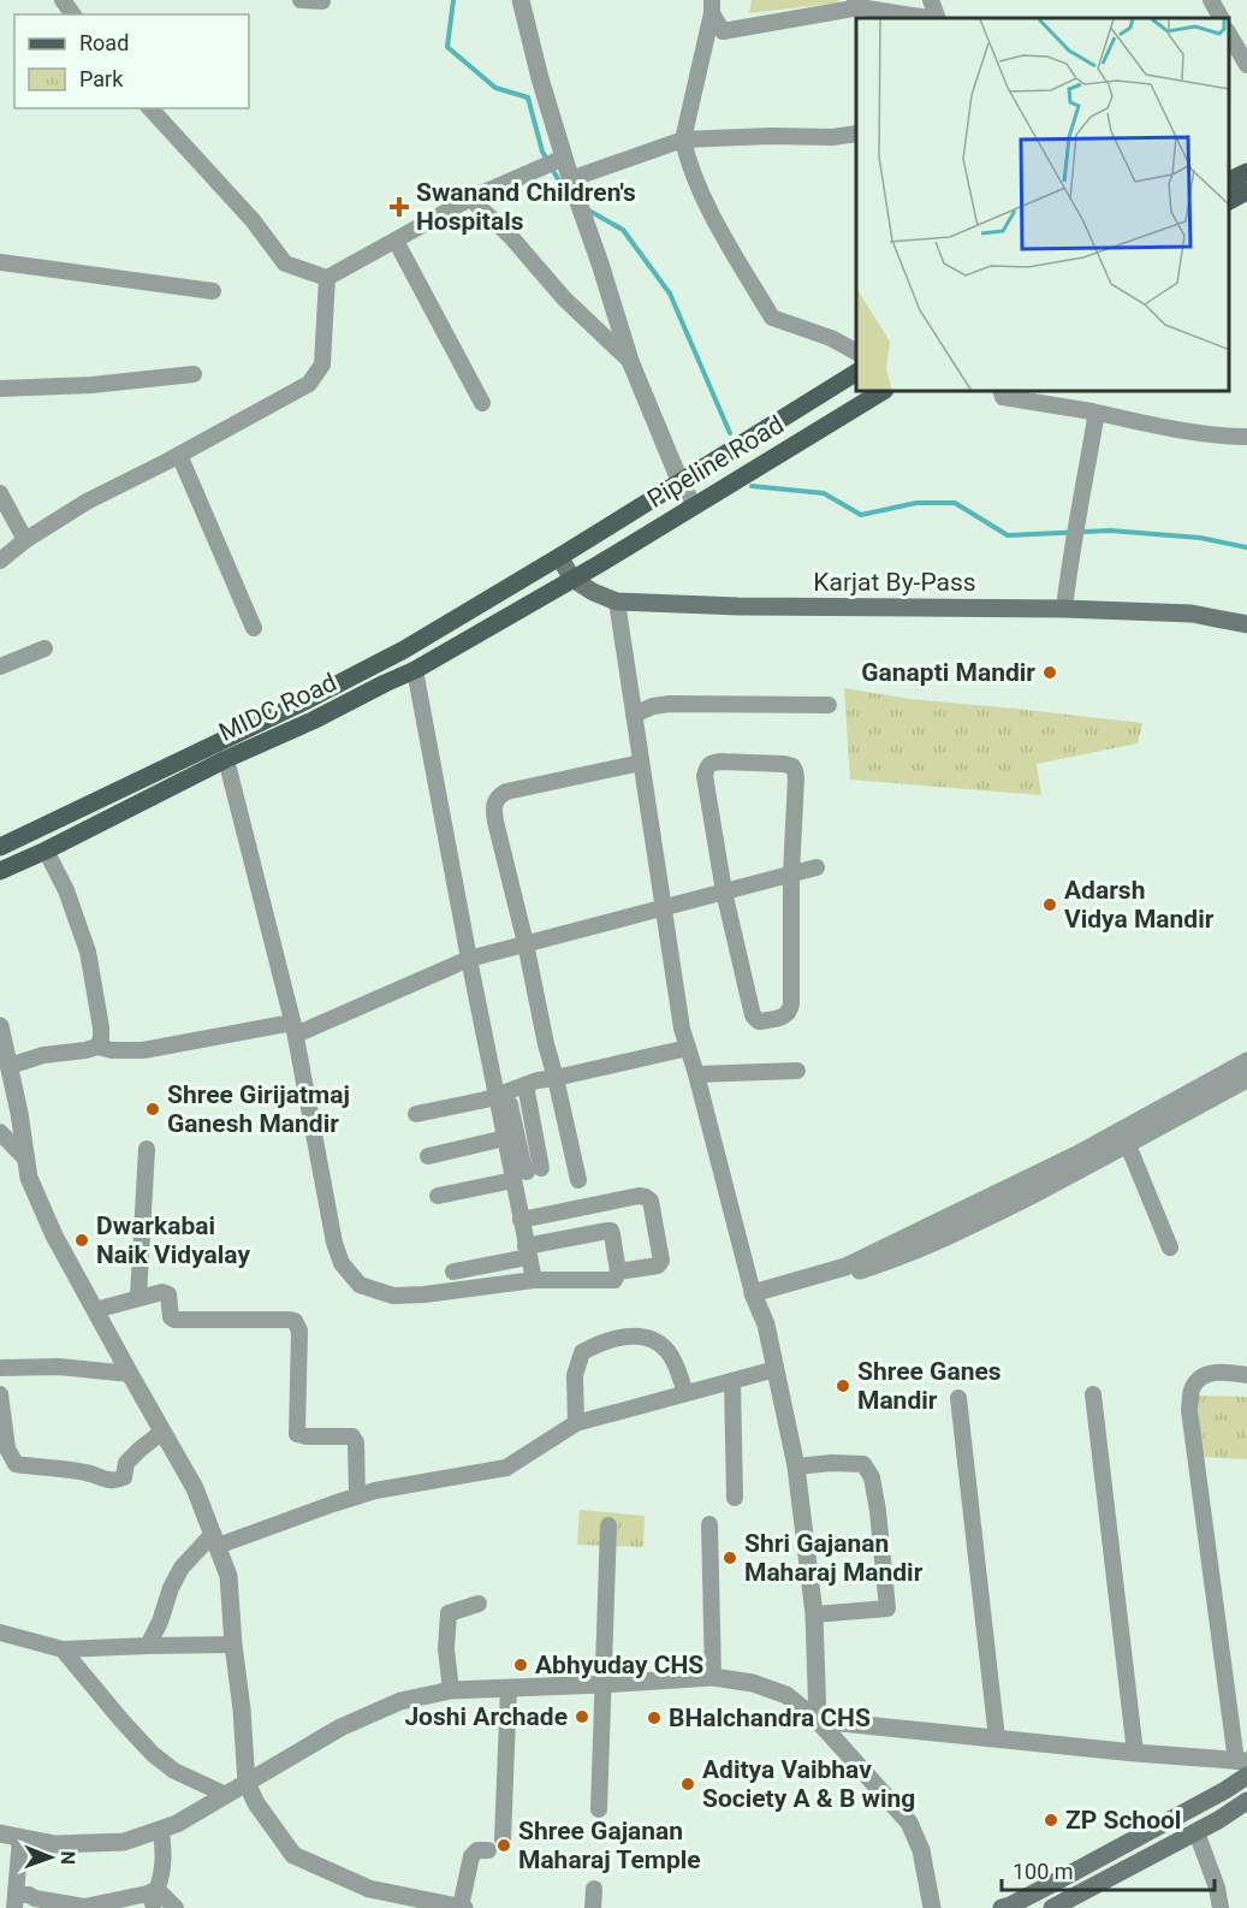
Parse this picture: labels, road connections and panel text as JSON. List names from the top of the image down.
{
  "streets": {
    "main road": ["Pipeline Road", "Karjat By-Pass", "MIDC Road"]
  },
  "crossings": [
    ["Pipeline Road", "Karjat By-Pass"],
    ["Pipeline Road", "MIDC Road"],
    ["Karjat By-Pass", "MIDC Road"]
  ],
  "places": {
    "health": ["Swanand Children's Hospitals"],
    "other": [
      "Ganapti Mandir",
      "Adarsh Vidya Mandir",
      "Shree Girijatmaj Ganesh Mandir",
      "Dwarkabai Naik Vidyalay",
      "Shree Ganes Mandir",
      "Shri Gajanan Maharaj Mandir",
      "Abhyuday CHS",
      "Joshi Archade",
      "BHalchandra CHS",
      "Aditya Vaibhav Society A & B wing",
      "ZP School",
      "Shree Gajanan Maharaj Temple"
    ]
  },
  "legend": ["Road", "Park"],
  "scale_bar": "100 m",
  "north": "right"
}
